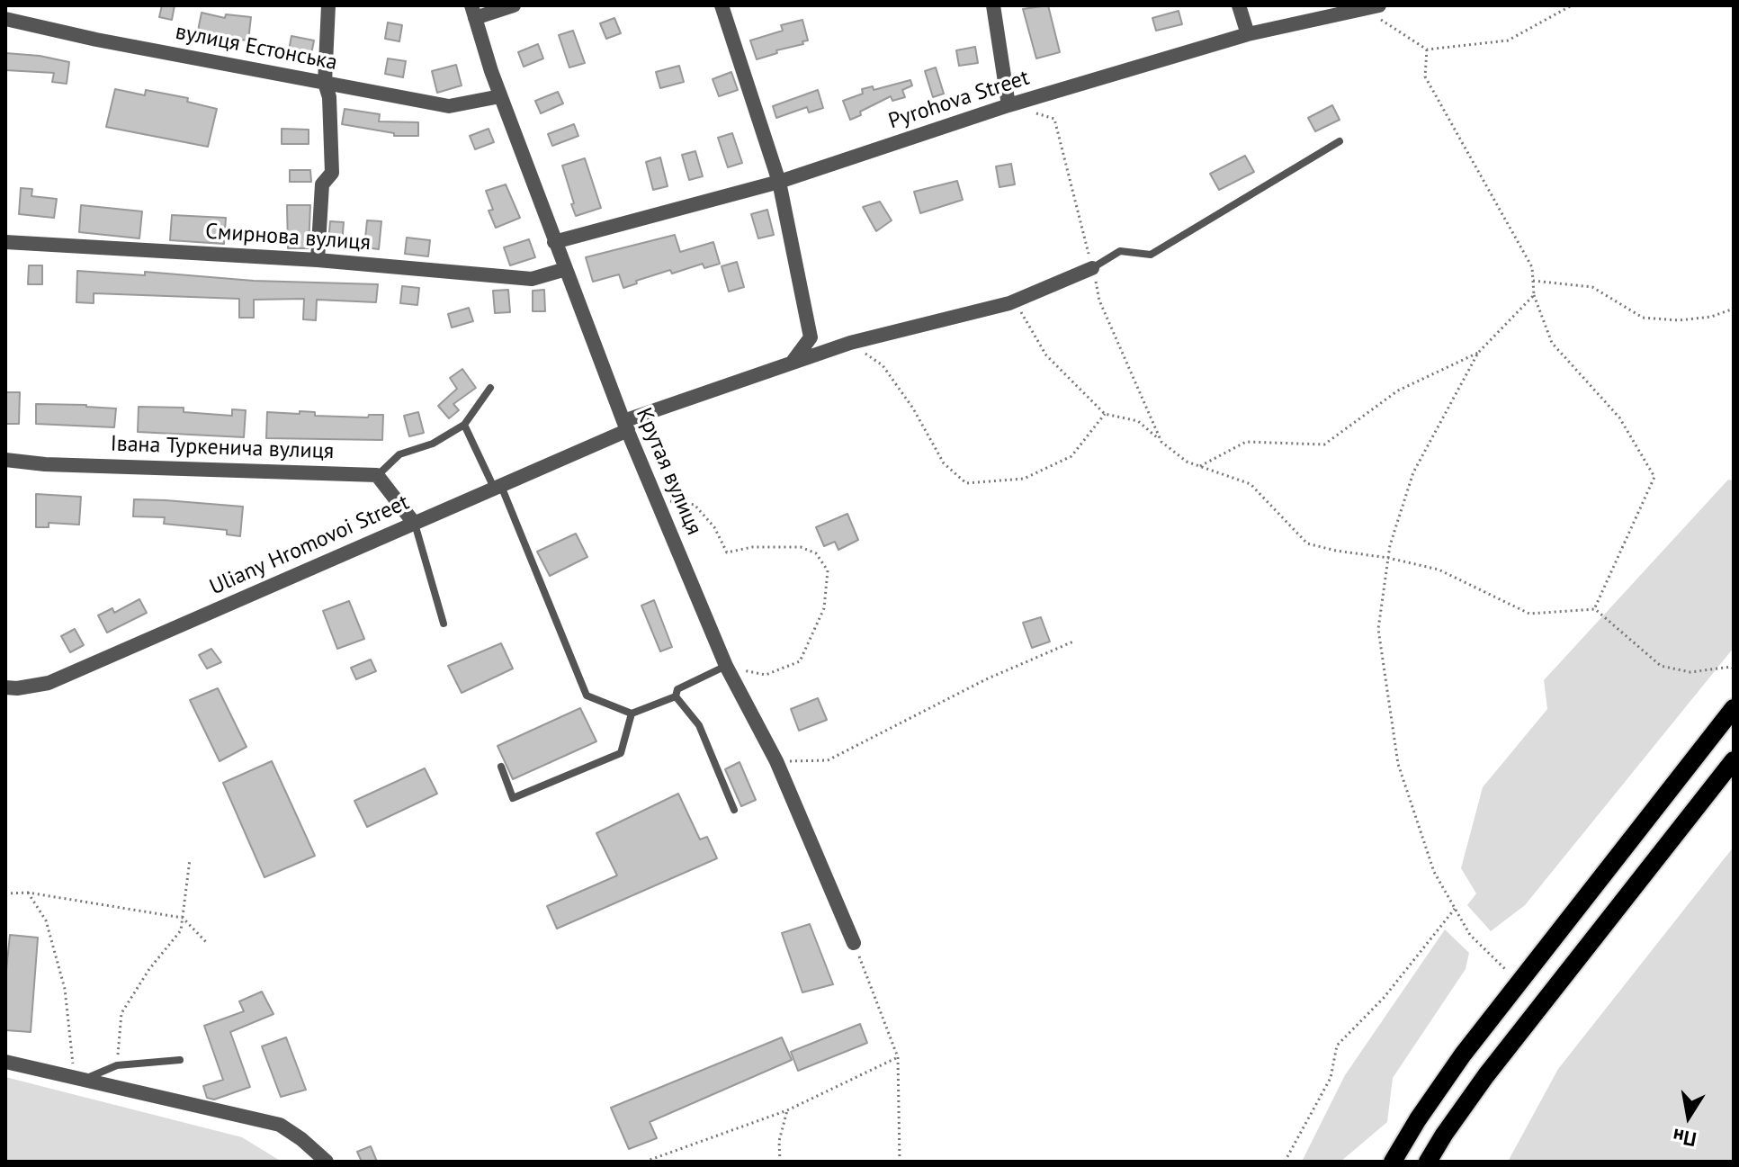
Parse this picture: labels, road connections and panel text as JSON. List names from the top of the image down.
{
  "streets": {
    "street": [
      "вулиця Естонська",
      "Pyrohova Street",
      "Смирнова вулиця",
      "Івана Туркенича вулиця",
      "Крутая вулиця",
      "Uliany Hromovoi Street"
    ]
  },
  "crossings": [
    ["вулиця Естонська", "Крутая вулиця"],
    ["Pyrohova Street", "Крутая вулиця"],
    ["Смирнова вулиця", "Крутая вулиця"],
    ["Крутая вулиця", "Uliany Hromovoi Street"]
  ],
  "north": "bottom"
}
